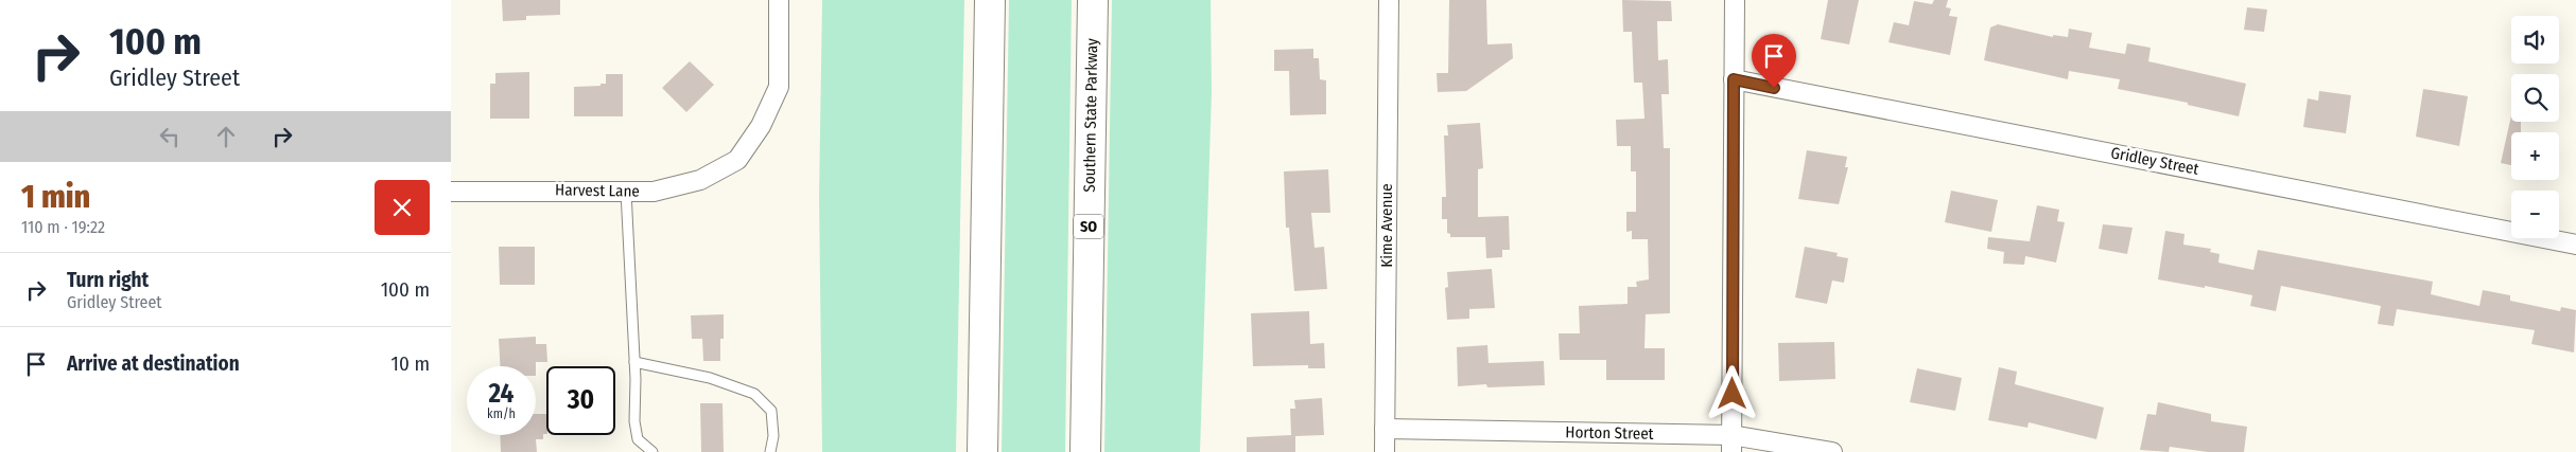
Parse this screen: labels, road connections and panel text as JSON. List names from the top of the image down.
{
  "streets": {
    "highway": ["Southern State Parkway", "SO"],
    "street": [
      "Gridley Street",
      "Harvest Lane",
      "Kime Avenue",
      "Horton Street"
    ]
  },
  "crossings": [
    ["Kime Avenue", "Horton Street"]
  ],
  "page": {
    "turn": ["100 m", "Gridley Street"],
    "map_buttons": ["+", "−"],
    "heading": ["1 min", "110 m · 19:22"],
    "list": [
      {
        "name": "Turn right",
        "note": "Gridley Street",
        "value": "100 m"
      },
      {
        "name": "Arrive at destination",
        "value": "10 m"
      }
    ],
    "speed": "24 km/h",
    "limit": "30"
  }
}
